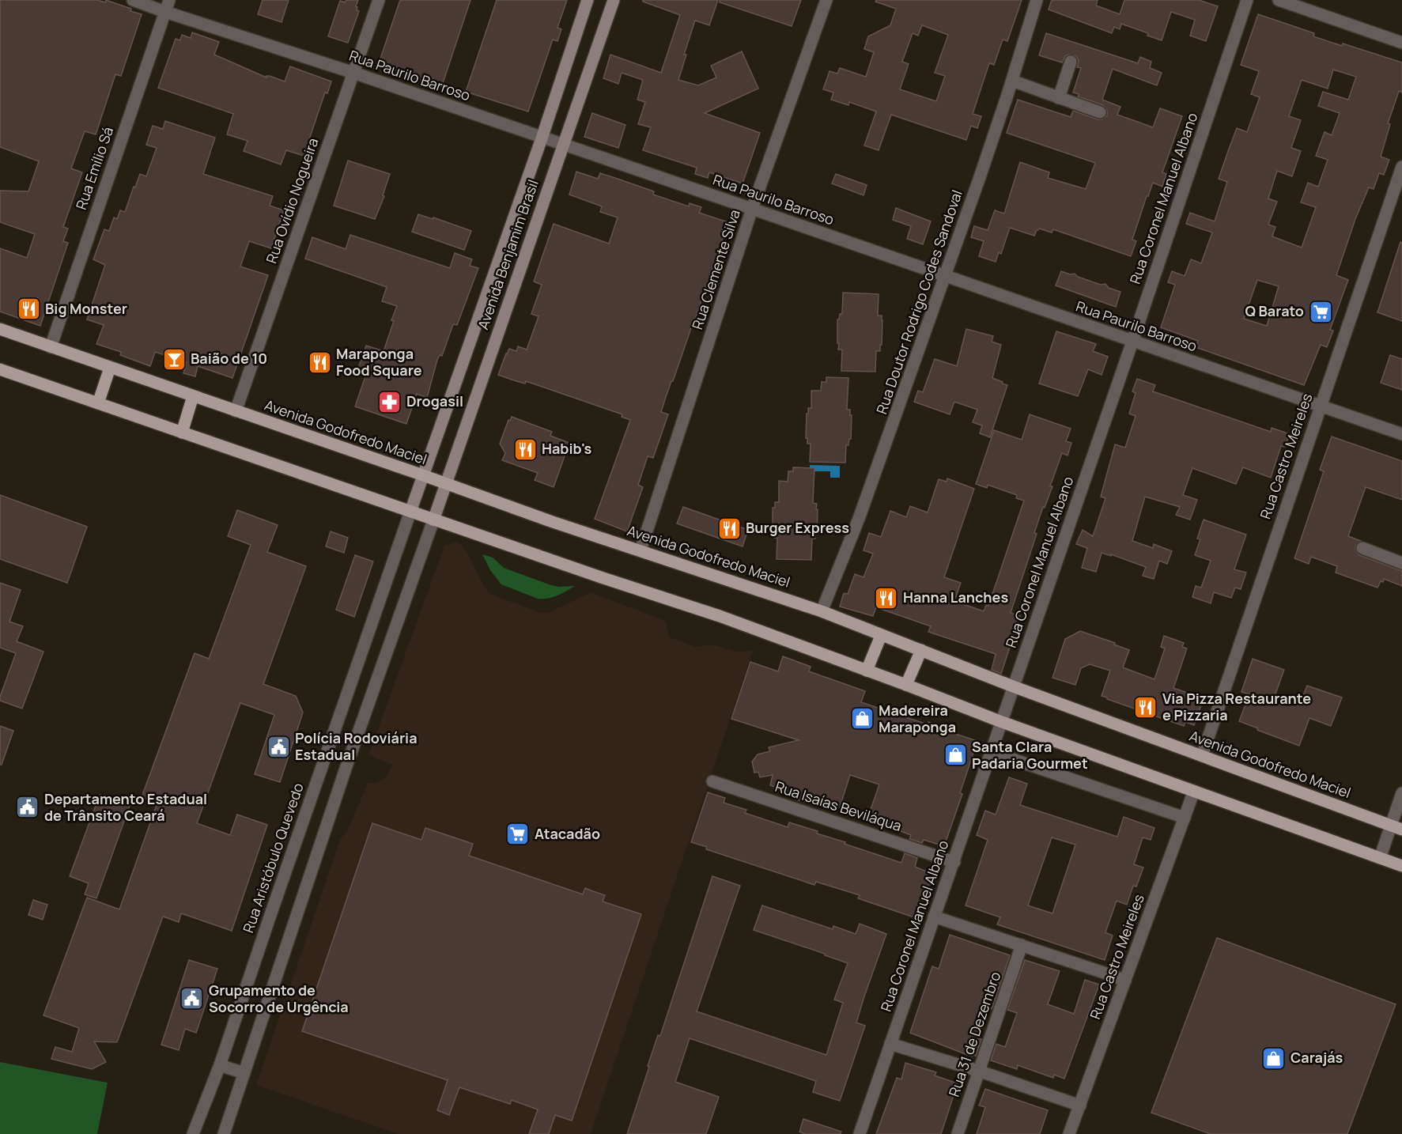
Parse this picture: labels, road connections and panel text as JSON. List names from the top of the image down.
{
  "streets": {
    "main road": ["Avenida Benjamim Brasil", "Avenida Godofredo Maciel"],
    "street": [
      "Rua Paurilo Barroso",
      "Rua Emílio Sá",
      "Rua Coronel Manuel Albano",
      "Rua Ovídio Nogueira",
      "Rua Clemente Silva",
      "Rua Doutor Rodrigo Codes Sandoval",
      "Rua Castro Meireles",
      "Rua Isaías Beviláqua",
      "Rua Aristóbulo Quevedo",
      "Rua 31 de Dezembro"
    ]
  },
  "crossings": [
    ["Rua Paurilo Barroso", "Rua Emílio Sá"],
    ["Rua Paurilo Barroso", "Rua Coronel Manuel Albano"],
    ["Rua Paurilo Barroso", "Rua Ovídio Nogueira"],
    ["Rua Paurilo Barroso", "Avenida Benjamim Brasil"],
    ["Rua Paurilo Barroso", "Rua Clemente Silva"],
    ["Rua Paurilo Barroso", "Rua Doutor Rodrigo Codes Sandoval"],
    ["Rua Paurilo Barroso", "Rua Castro Meireles"],
    ["Rua Emílio Sá", "Avenida Godofredo Maciel"],
    ["Rua Coronel Manuel Albano", "Avenida Godofredo Maciel"],
    ["Rua Coronel Manuel Albano", "Rua Isaías Beviláqua"],
    ["Rua Ovídio Nogueira", "Avenida Godofredo Maciel"],
    ["Avenida Benjamim Brasil", "Avenida Godofredo Maciel"],
    ["Avenida Benjamim Brasil", "Rua Aristóbulo Quevedo"],
    ["Rua Clemente Silva", "Avenida Godofredo Maciel"],
    ["Rua Doutor Rodrigo Codes Sandoval", "Avenida Godofredo Maciel"],
    ["Avenida Godofredo Maciel", "Rua Castro Meireles"]
  ],
  "places": {
    "restaurant": [
      "Big Monster",
      "Maraponga Food Square",
      "Habib's",
      "Burger Express",
      "Hanna Lanches",
      "Via Pizza Restaurante e Pizzaria"
    ],
    "supermarket": ["Q Barato", "Atacadão"],
    "bar": ["Baião de 10"],
    "pharmacy": ["Drogasil"],
    "shop": ["Madereira Maraponga", "Santa Clara Padaria Gourmet", "Carajás"],
    "public building": ["Polícia Rodoviária Estadual", "Departamento Estadual de Trânsito Ceará", "Grupamento de Socorro de Urgência"]
  }
}
